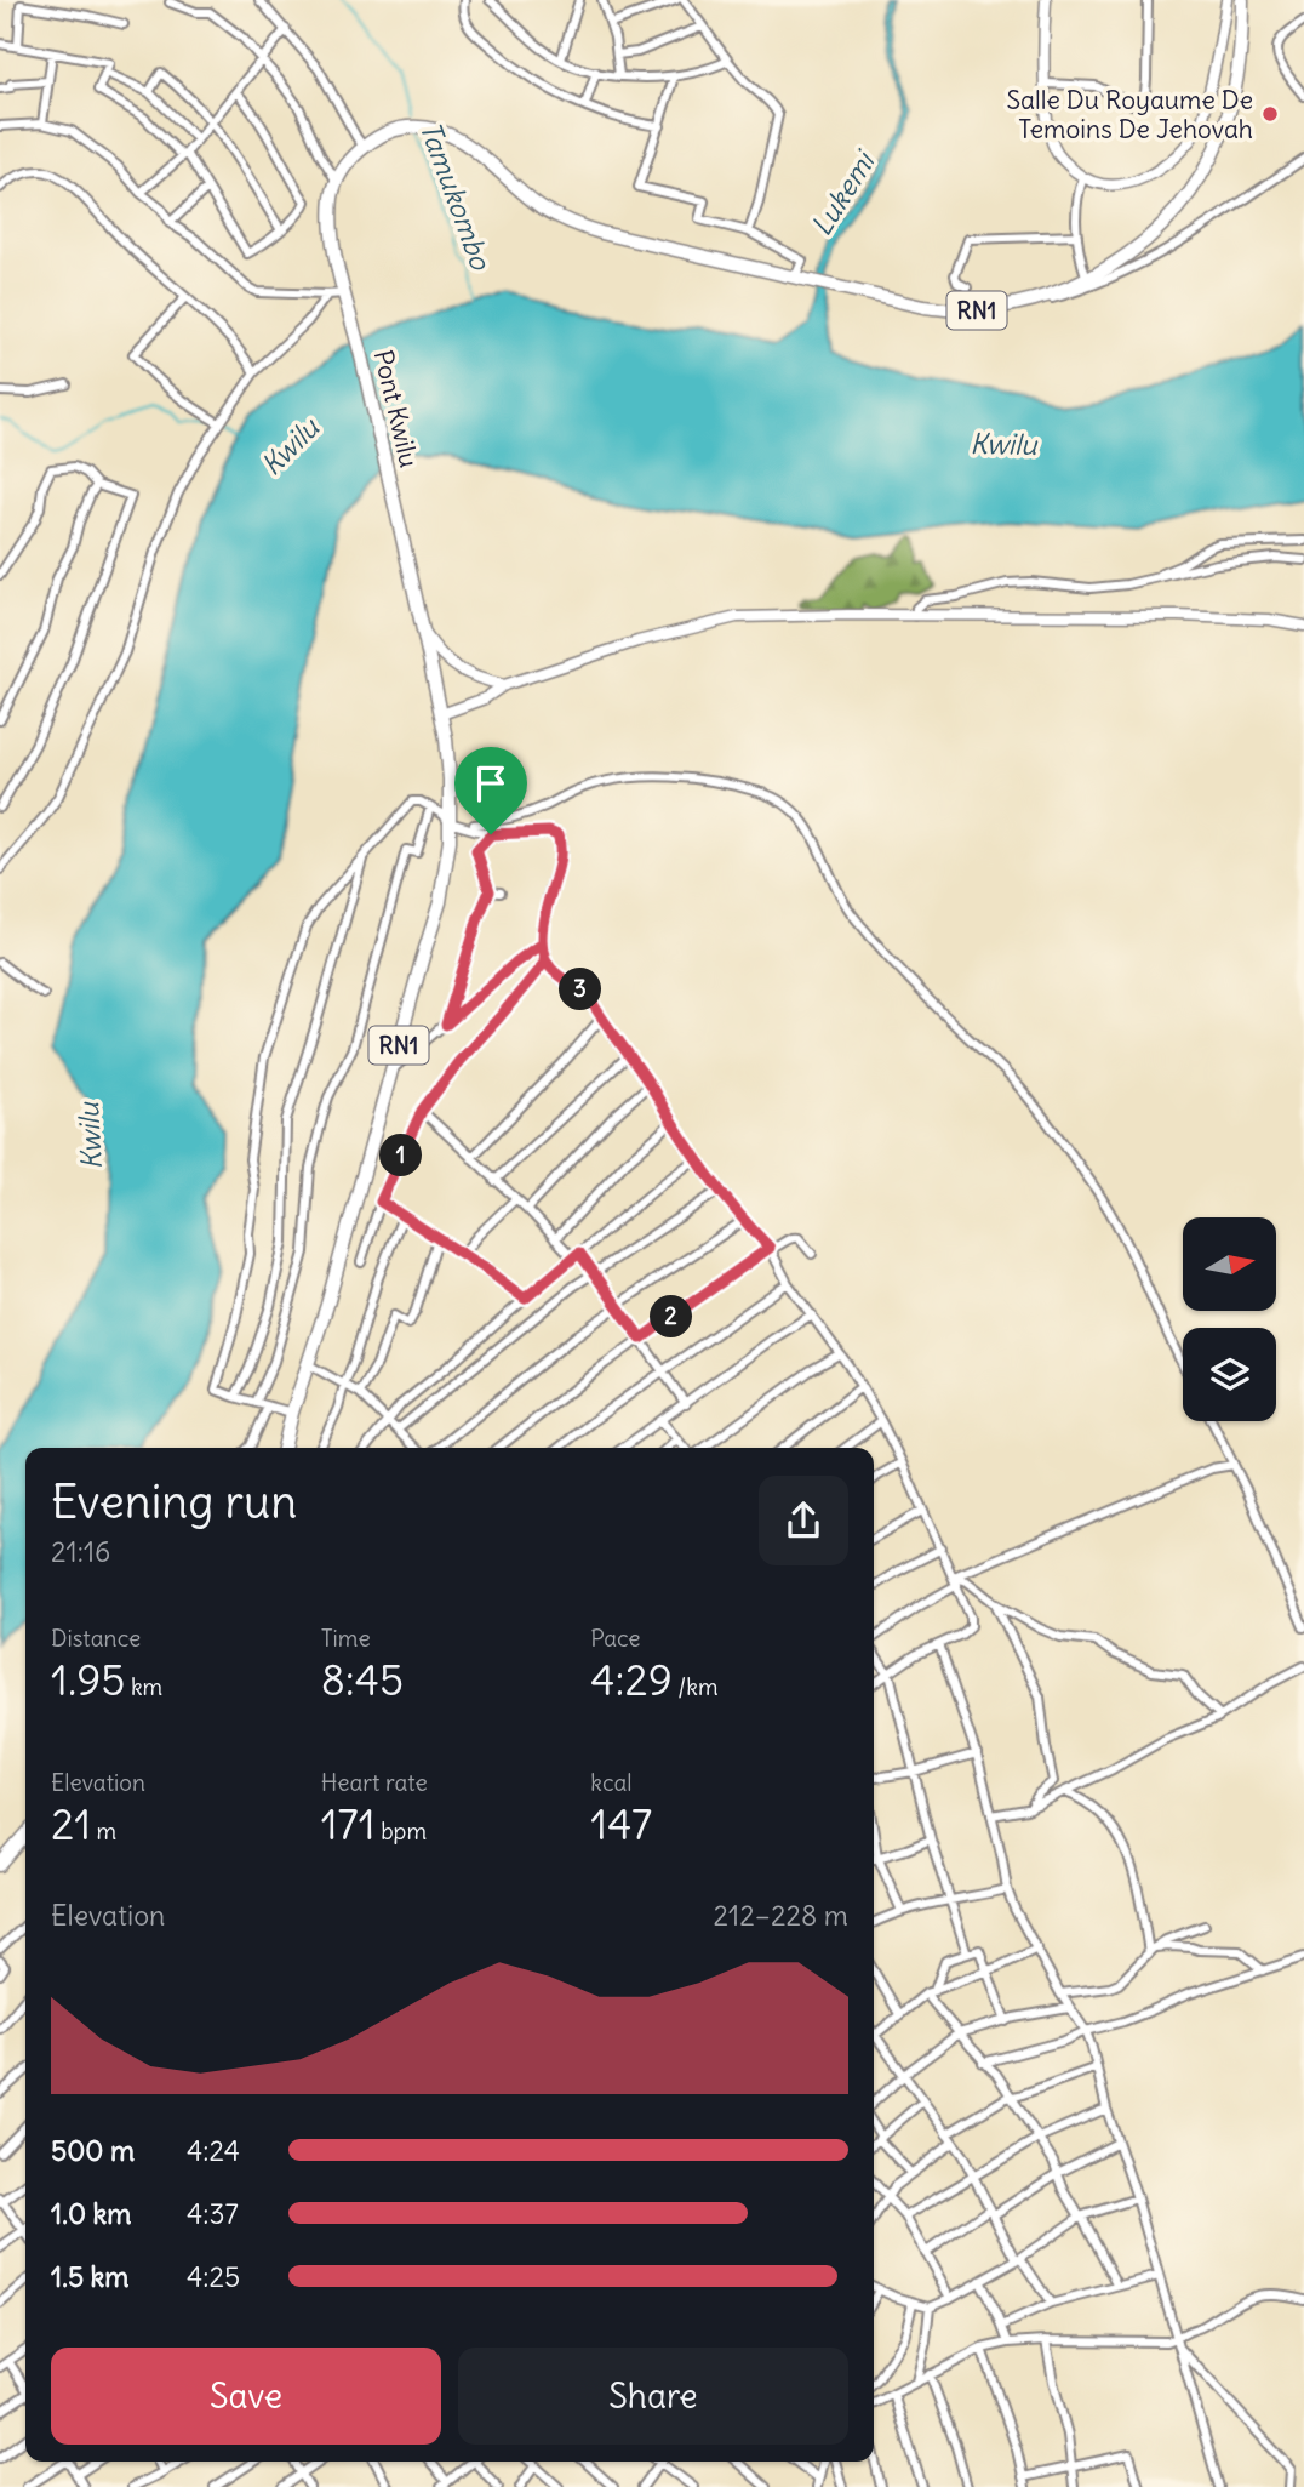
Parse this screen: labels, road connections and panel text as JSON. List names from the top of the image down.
{
  "streets": {
    "highway": ["RN1", "Pont Kwilu"]
  },
  "crossings": [
    ["RN1", "Pont Kwilu"]
  ],
  "water": ["Lukemi", "Tamukombo", "Kwilu"],
  "places": ["Salle Du Royaume De Temoins De Jehovah"],
  "north": "right",
  "page": {
    "pins": ["3", "1", "2"],
    "heading": ["Evening run", "21:16"],
    "stats": [
      ["Distance", "1.95 km"],
      ["Time", "8:45"],
      ["Pace", "4:29 /km"],
      ["Elevation", "21 m"],
      ["Heart rate", "171 bpm"],
      ["kcal", "147"]
    ],
    "chart": ["Elevation", "212–228 m"],
    "list": [
      {
        "name": "500 m",
        "note": "4:24"
      },
      {
        "name": "1.0 km",
        "note": "4:37"
      },
      {
        "name": "1.5 km",
        "note": "4:25"
      }
    ],
    "buttons": ["Save", "Share"]
  }
}
